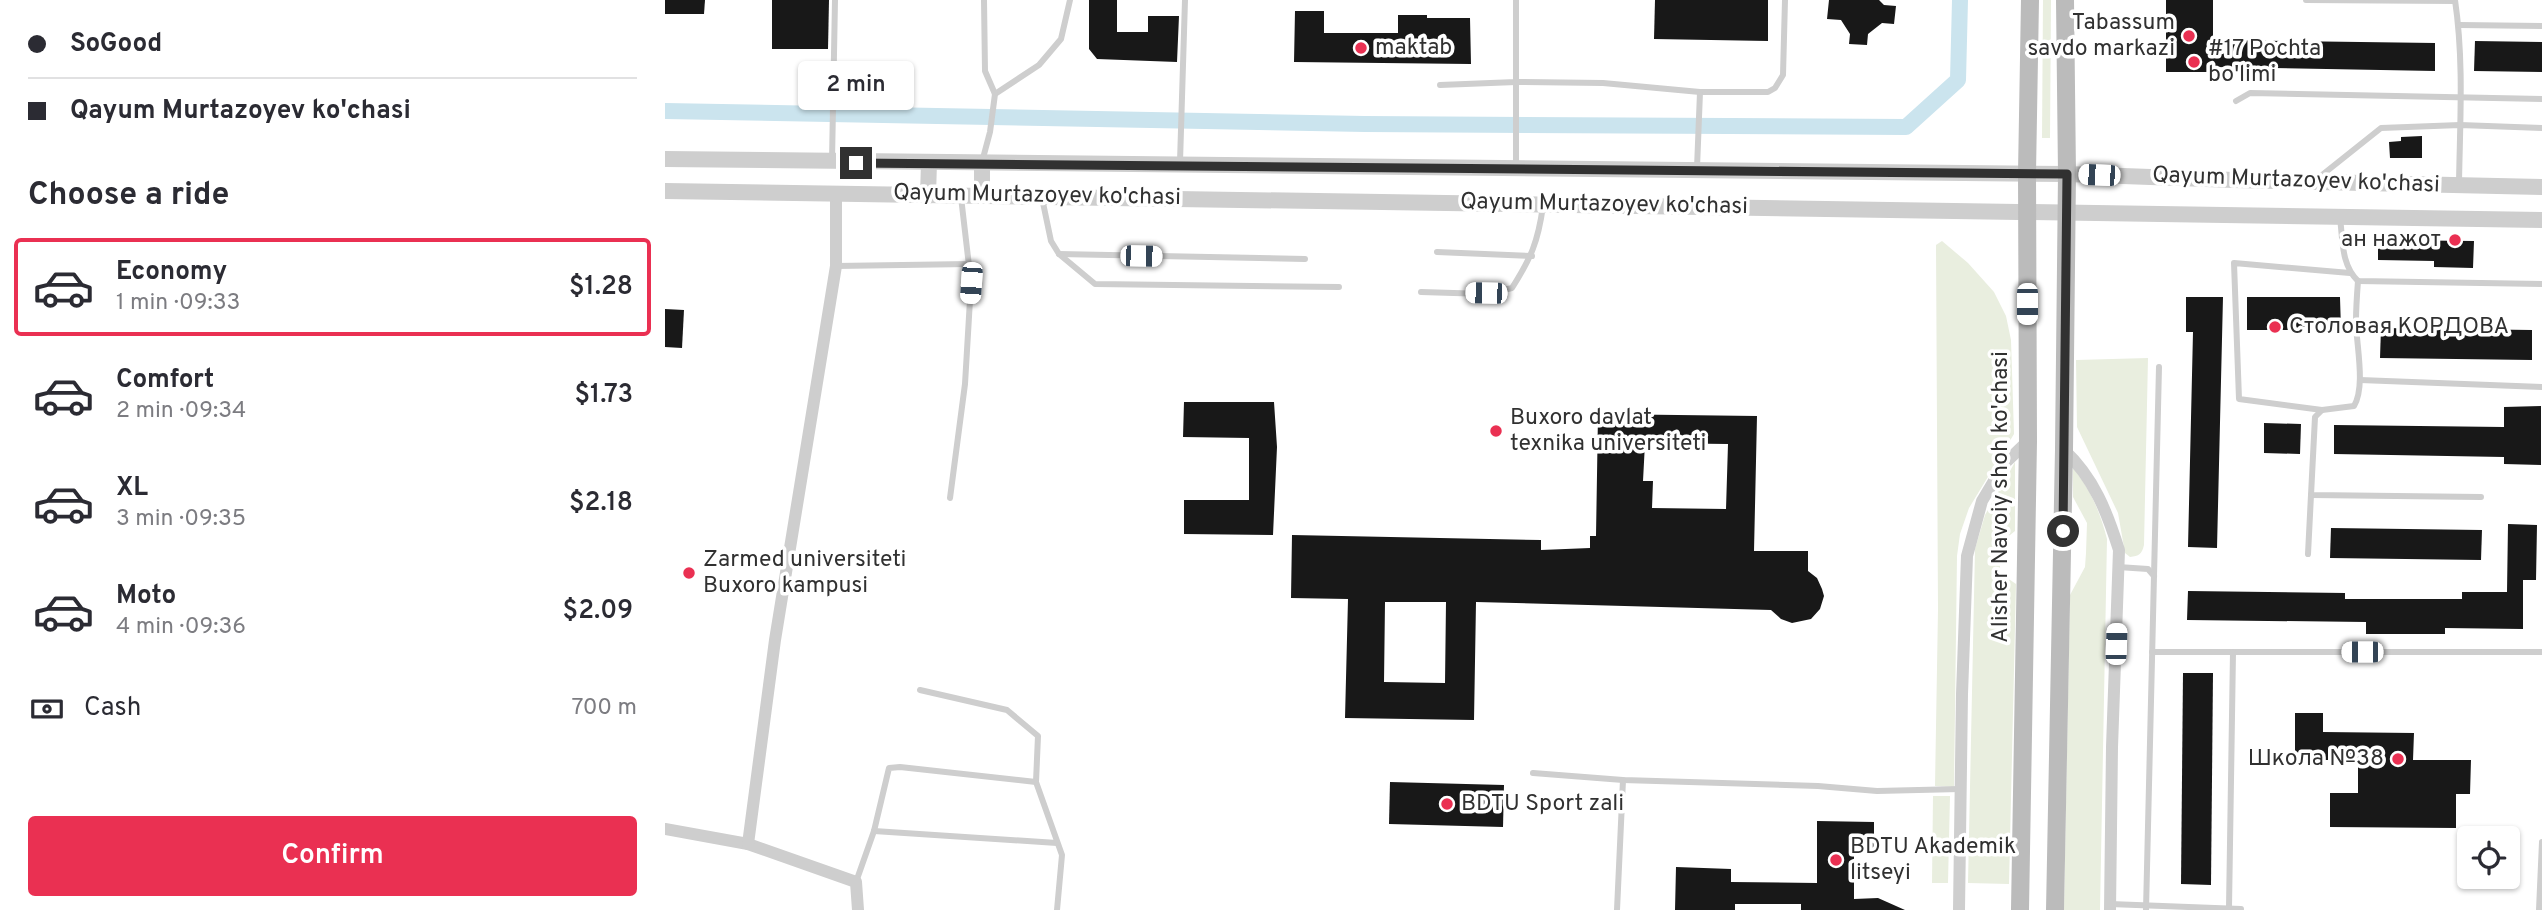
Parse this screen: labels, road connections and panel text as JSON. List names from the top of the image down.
{
  "streets": {
    "main road": ["Alisher Navoiy shoh ko'chasi"],
    "street": ["Qayum Murtazoyev ko'chasi"]
  },
  "crossings": [
    ["Qayum Murtazoyev ko'chasi", "Alisher Navoiy shoh ko'chasi"]
  ],
  "places": [
    "Tabassum savdo markazi",
    "maktab",
    "#17 Pochta bo'limi",
    "ан нажот",
    "Столовая КОРДОВА",
    "Buxoro davlat texnika universiteti",
    "Zarmed universiteti Buxoro kampusi",
    "Школа №38",
    "BDTU Sport zali",
    "BDTU Akademik litseyi"
  ],
  "page": {
    "banner": ["SoGood", "Qayum Murtazoyev ko'chasi"],
    "bubble": "2 min",
    "heading": "Choose a ride",
    "list": [
      {
        "name": "Economy",
        "note": "1 min · 09:33",
        "value": "$1.28"
      },
      {
        "name": "Comfort",
        "note": "2 min · 09:34",
        "value": "$1.73"
      },
      {
        "name": "XL",
        "note": "3 min · 09:35",
        "value": "$2.18"
      },
      {
        "name": "Moto",
        "note": "4 min · 09:36",
        "value": "$2.09"
      }
    ],
    "pay": ["Cash", "700 m"],
    "buttons": "Confirm"
  }
}
